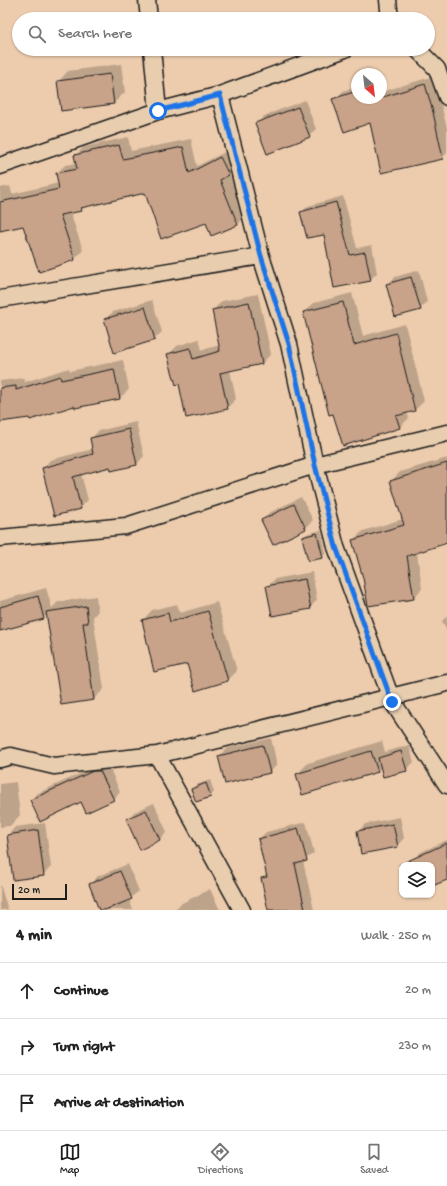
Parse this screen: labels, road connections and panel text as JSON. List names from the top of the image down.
{
  "scale_bar": "20 m",
  "north": "bottom right",
  "page": {
    "search": "Search here",
    "scale": "20 m",
    "heading": ["4 min", "Walk · 250 m"],
    "list": [
      ["Continue", "20 m"],
      ["Turn right", "230 m"],
      "Arrive at destination"
    ],
    "nav": ["Map", "Directions", "Saved"]
  }
}
